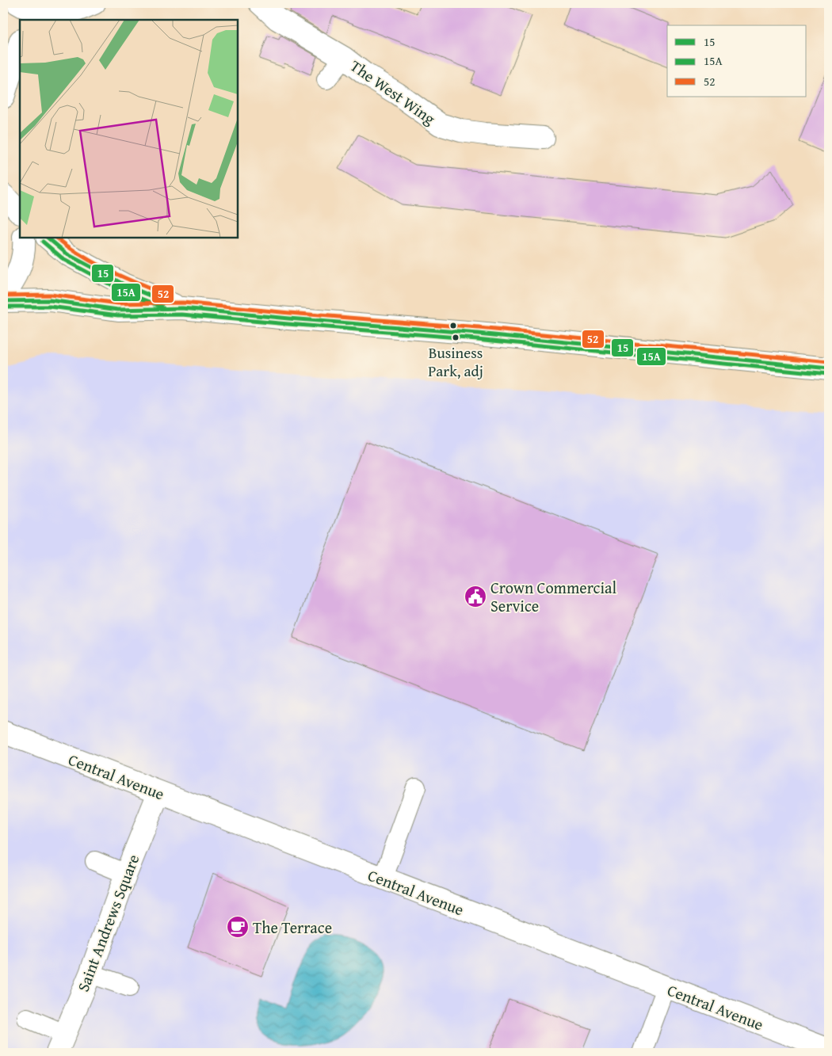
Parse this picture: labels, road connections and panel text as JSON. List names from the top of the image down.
{
  "streets": {
    "main road": ["The West Wing", "Central Avenue", "Saint Andrews Square"]
  },
  "crossings": [
    ["Central Avenue", "Saint Andrews Square"]
  ],
  "places": {
    "other": ["Business Park, adj"],
    "public building": ["Crown Commercial Service"],
    "cafe": ["The Terrace"]
  },
  "lines": ["transit line 15", "transit line 52", "transit line 15A"],
  "legend": ["15", "15A", "52"]
}
